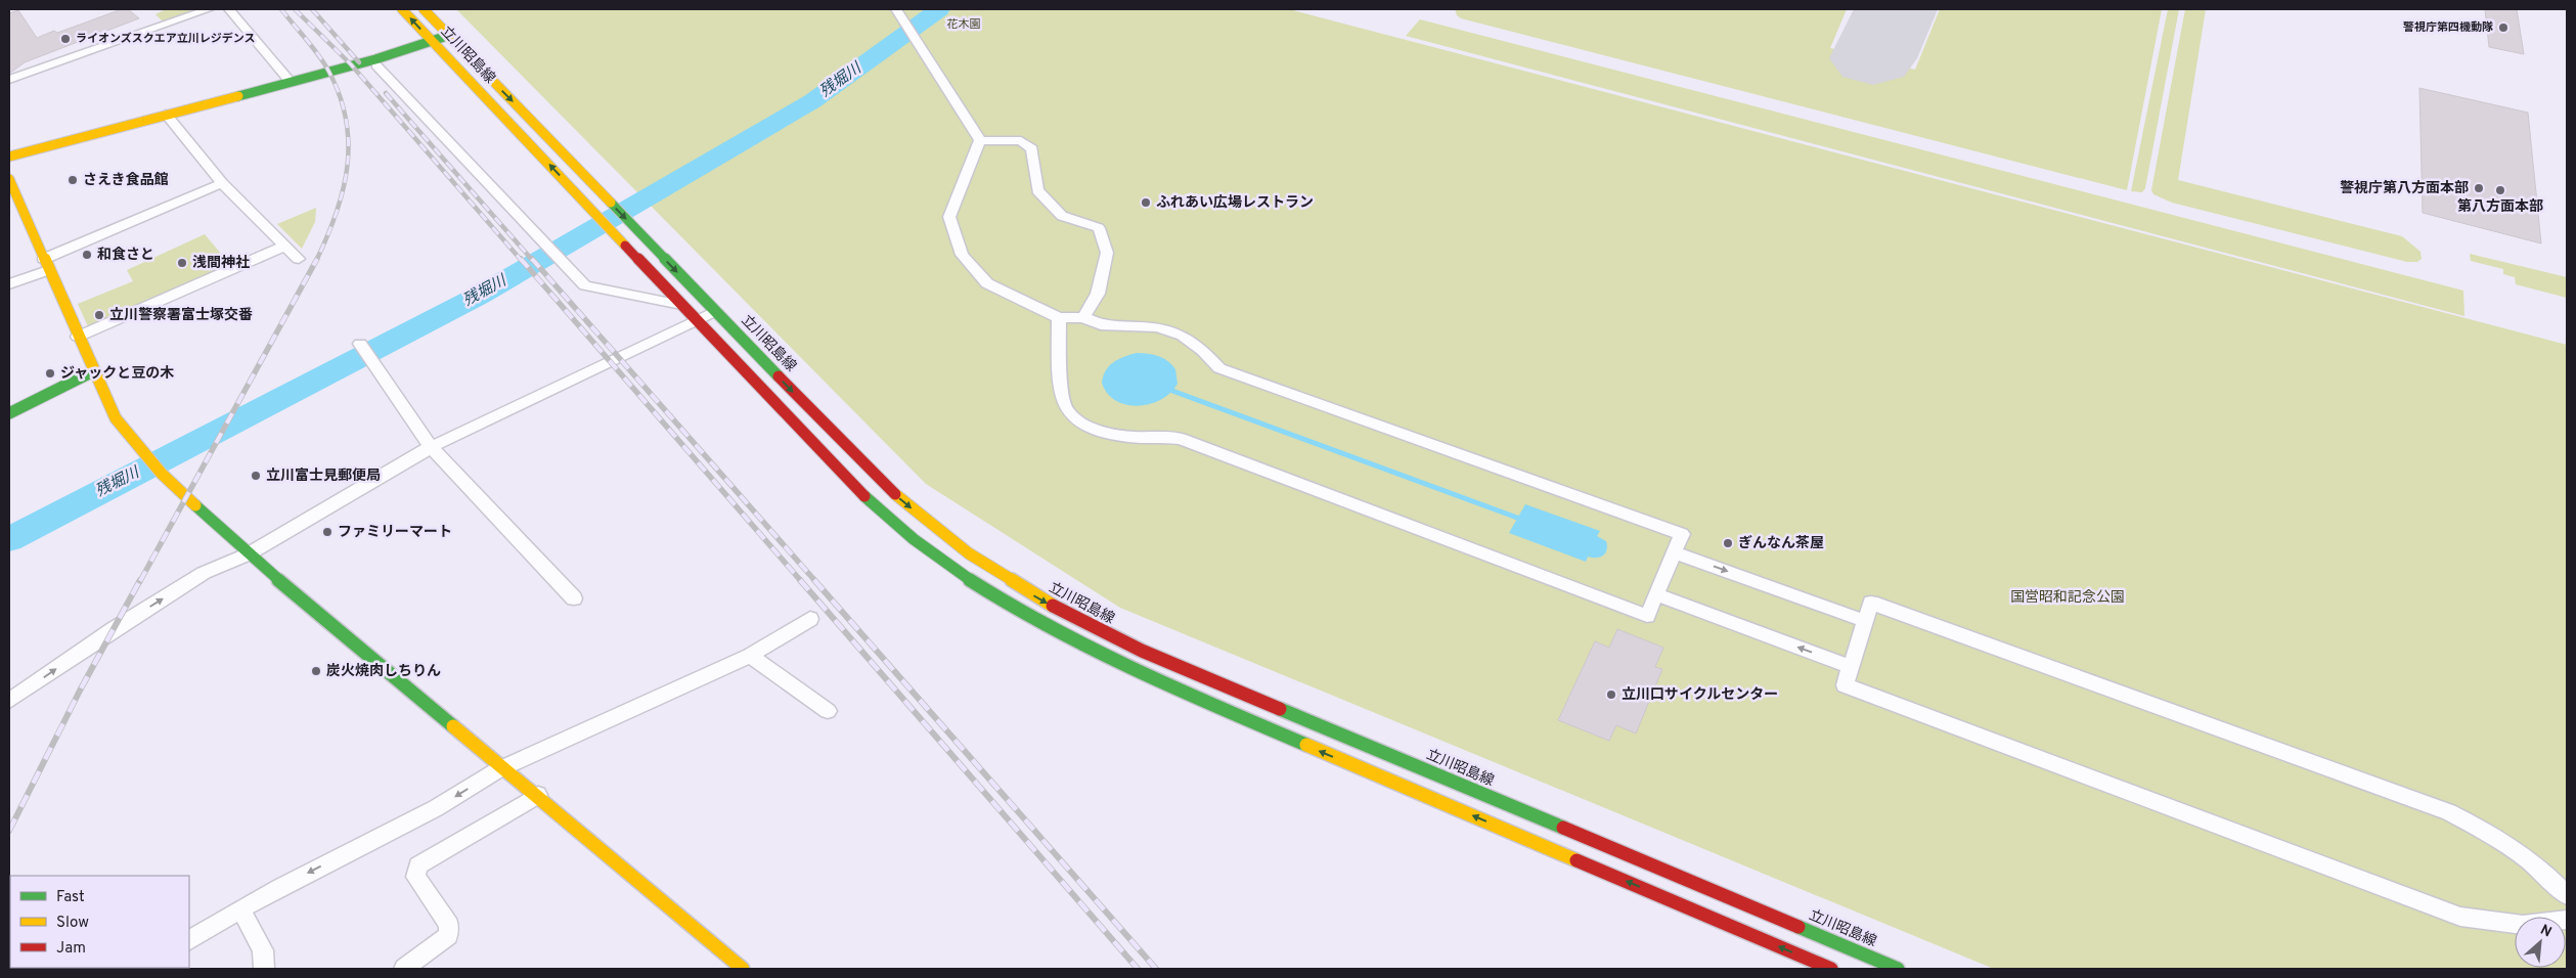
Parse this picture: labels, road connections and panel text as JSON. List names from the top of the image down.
{
  "streets": {
    "main road": ["立川昭島線"]
  },
  "water": ["残堀川"],
  "parks": ["花木園", "国営昭和記念公園"],
  "places": [
    "警視庁第四機動隊",
    "ライオンズスクエア立川レジデンス",
    "さえき食品館",
    "警視庁第八方面本部",
    "第八方面本部",
    "ふれあい広場レストラン",
    "和食さと",
    "浅間神社",
    "立川警察署富士塚交番",
    "ジャックと豆の木",
    "立川富士見郵便局",
    "ファミリーマート",
    "ぎんなん茶屋",
    "炭火焼肉しちりん",
    "立川口サイクルセンター"
  ],
  "legend": ["Fast", "Slow", "Jam"],
  "north": "top right"
}
